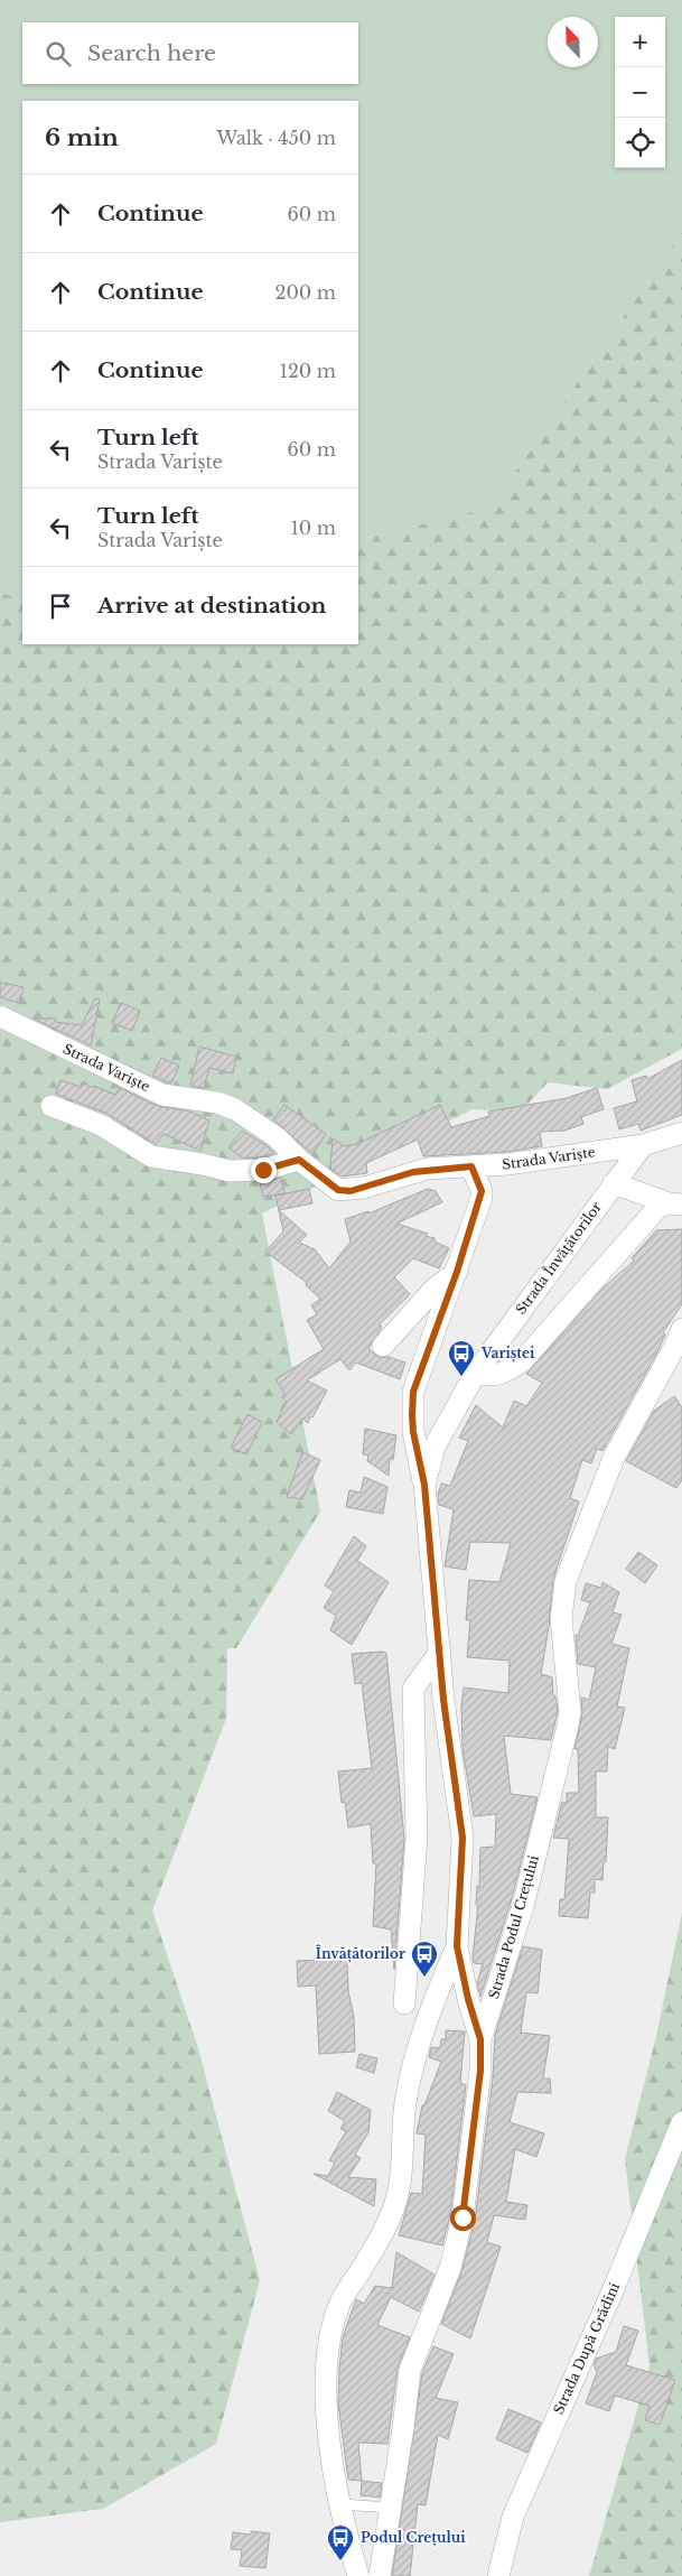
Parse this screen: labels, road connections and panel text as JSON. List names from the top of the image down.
{
  "streets": {
    "street": [
      "Strada Variște",
      "Strada Învățătorilor",
      "Strada Podul Crețului",
      "Strada După Grădini"
    ]
  },
  "crossings": [
    ["Strada Variște", "Strada Învățătorilor"],
    ["Strada Învățătorilor", "Strada Podul Crețului"]
  ],
  "places": {
    "bus stop": ["Variștei", "Învățătorilor", "Podul Crețului"]
  },
  "north": "top left",
  "page": {
    "map_buttons": ["+", "−"],
    "search": "Search here",
    "heading": ["6 min", "Walk · 450 m"],
    "list": [
      ["Continue", "60 m"],
      ["Continue", "200 m"],
      ["Continue", "120 m"],
      ["Turn left", "Strada Variște", "60 m"],
      ["Turn left", "Strada Variște", "10 m"],
      "Arrive at destination"
    ]
  }
}
